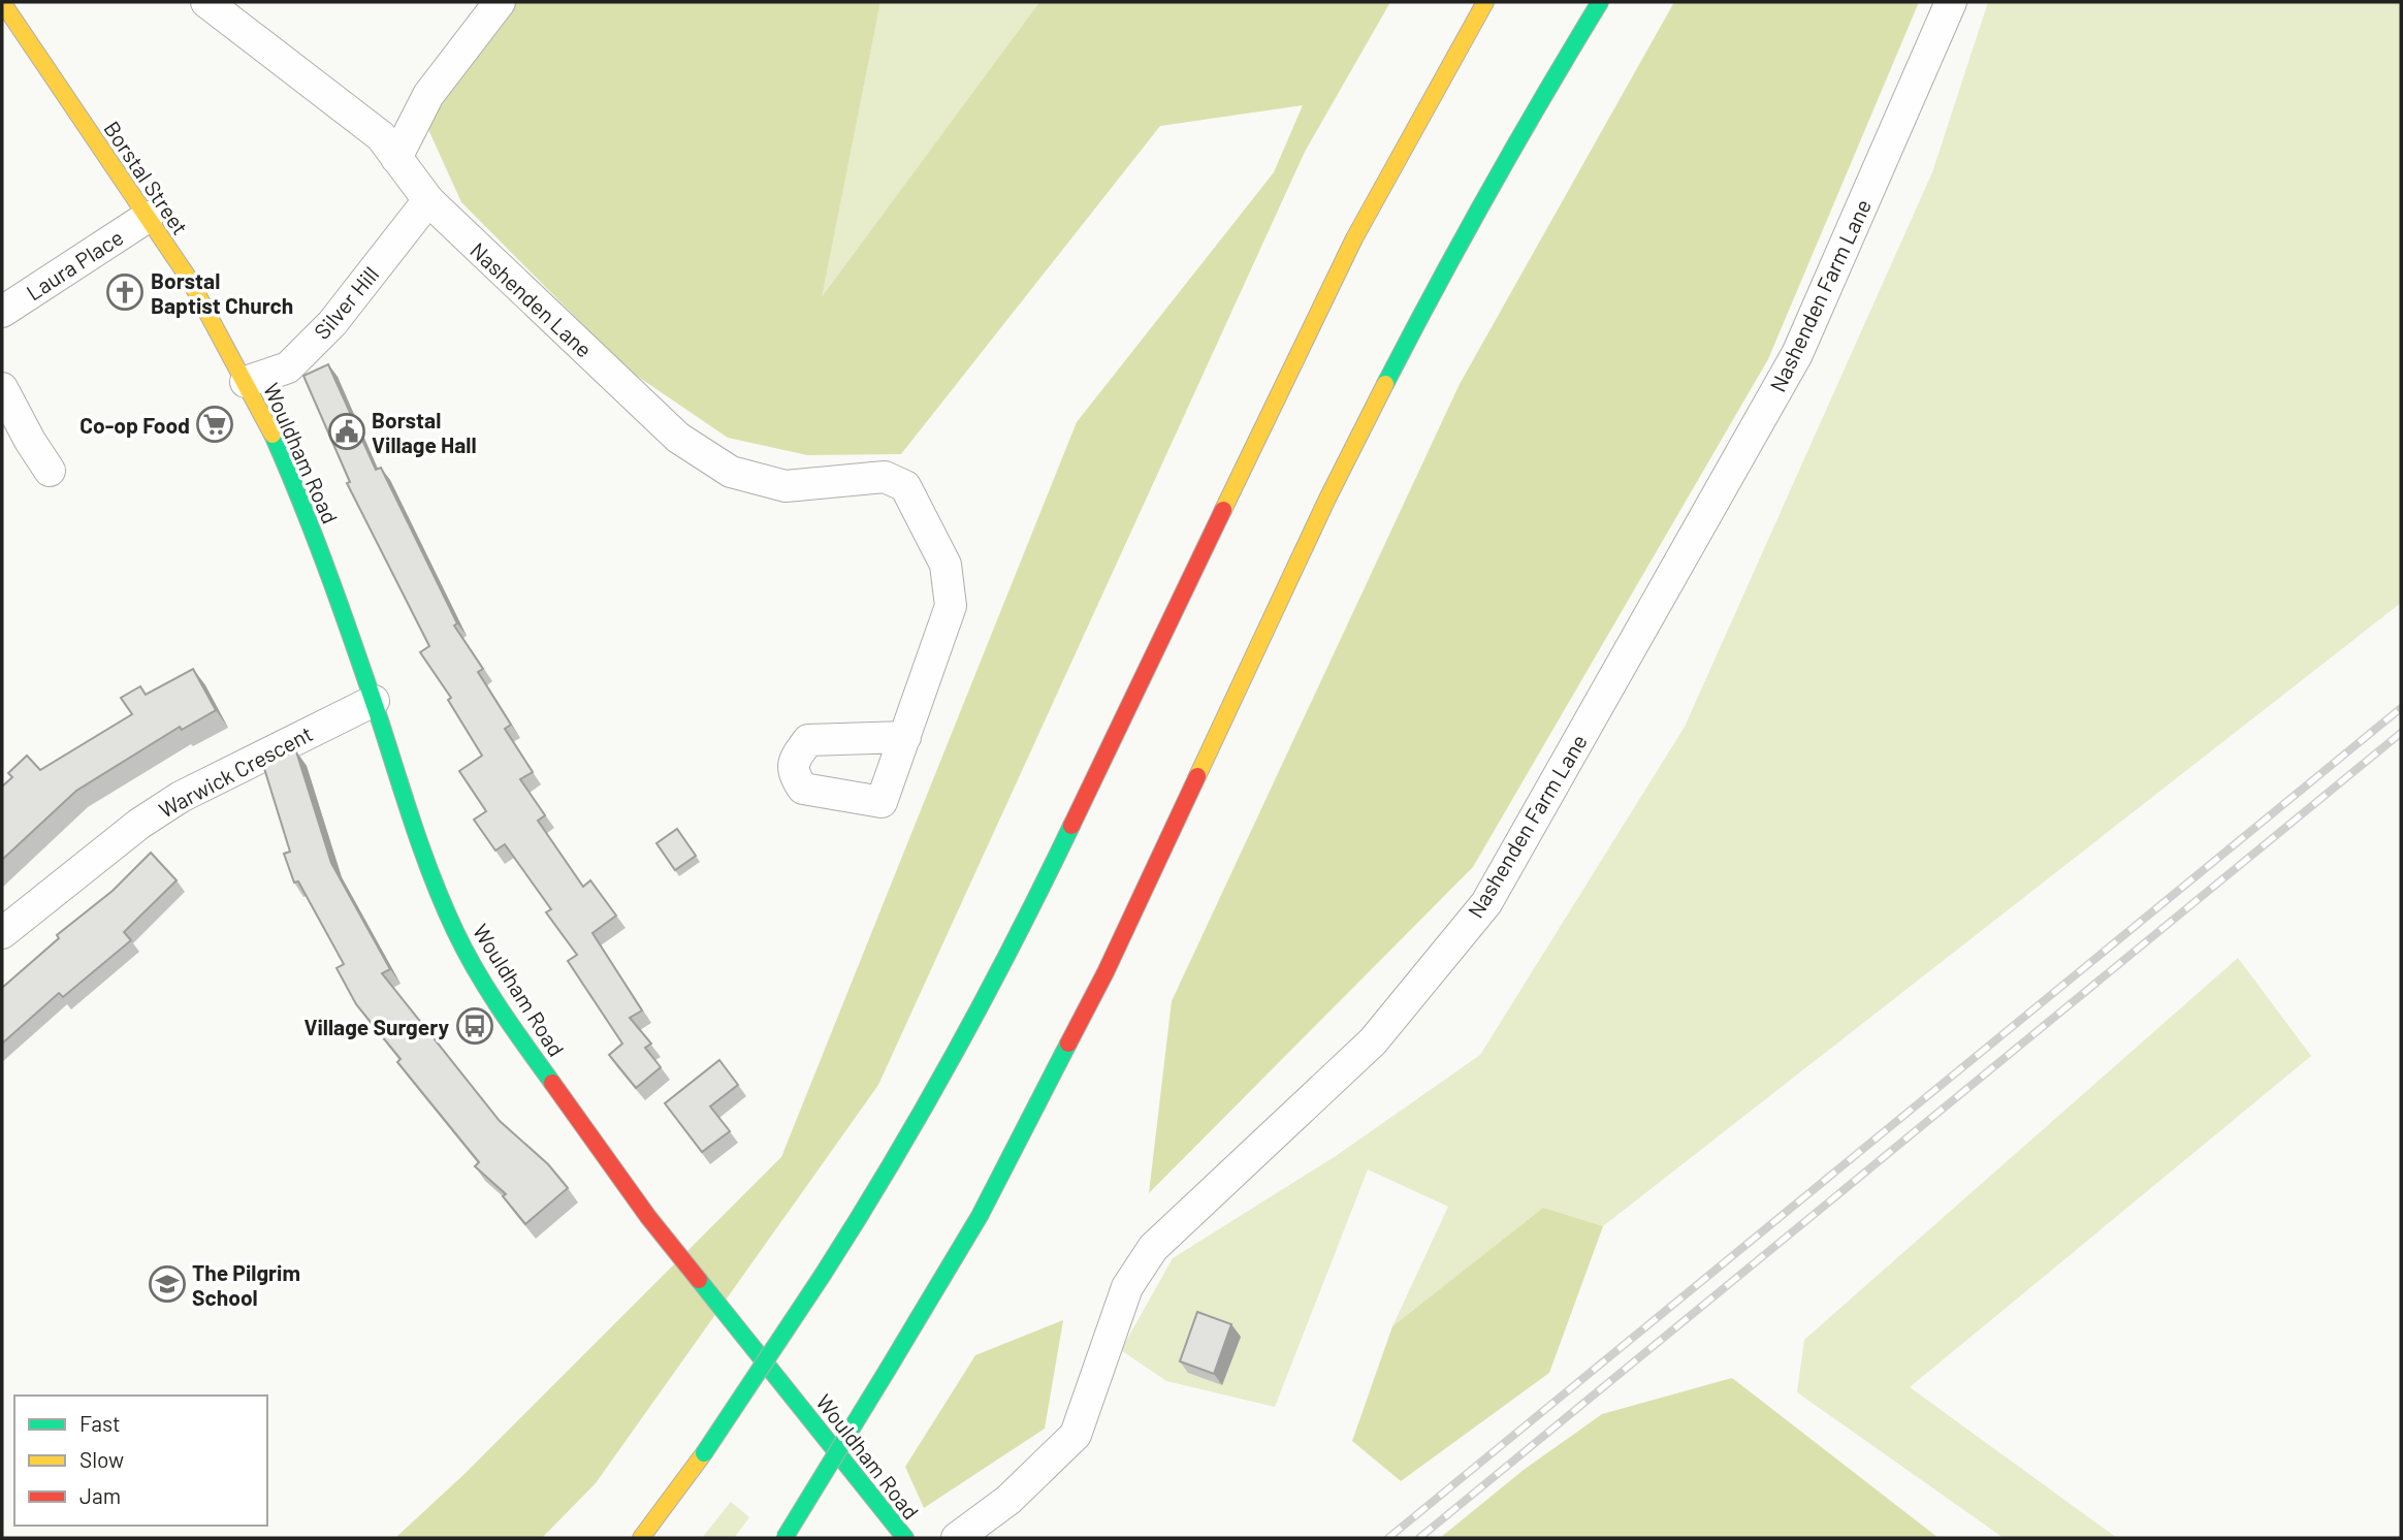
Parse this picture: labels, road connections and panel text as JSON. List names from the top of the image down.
{
  "streets": {
    "main road": ["Borstal Street", "Wouldham Road"],
    "street": [
      "Laura Place",
      "Nashenden Farm Lane",
      "Nashenden Lane",
      "Silver Hill",
      "Warwick Crescent"
    ]
  },
  "crossings": [
    ["Borstal Street", "Laura Place"],
    ["Borstal Street", "Silver Hill"],
    ["Borstal Street", "Wouldham Road"],
    ["Nashenden Lane", "Silver Hill"],
    ["Silver Hill", "Wouldham Road"],
    ["Wouldham Road", "Warwick Crescent"]
  ],
  "places": {
    "church": ["Borstal Baptist Church"],
    "supermarket": ["Co-op Food"],
    "public building": ["Borstal Village Hall"],
    "bus stop": ["Village Surgery"],
    "school or university": ["The Pilgrim School"]
  },
  "legend": ["Fast", "Slow", "Jam"]
}
